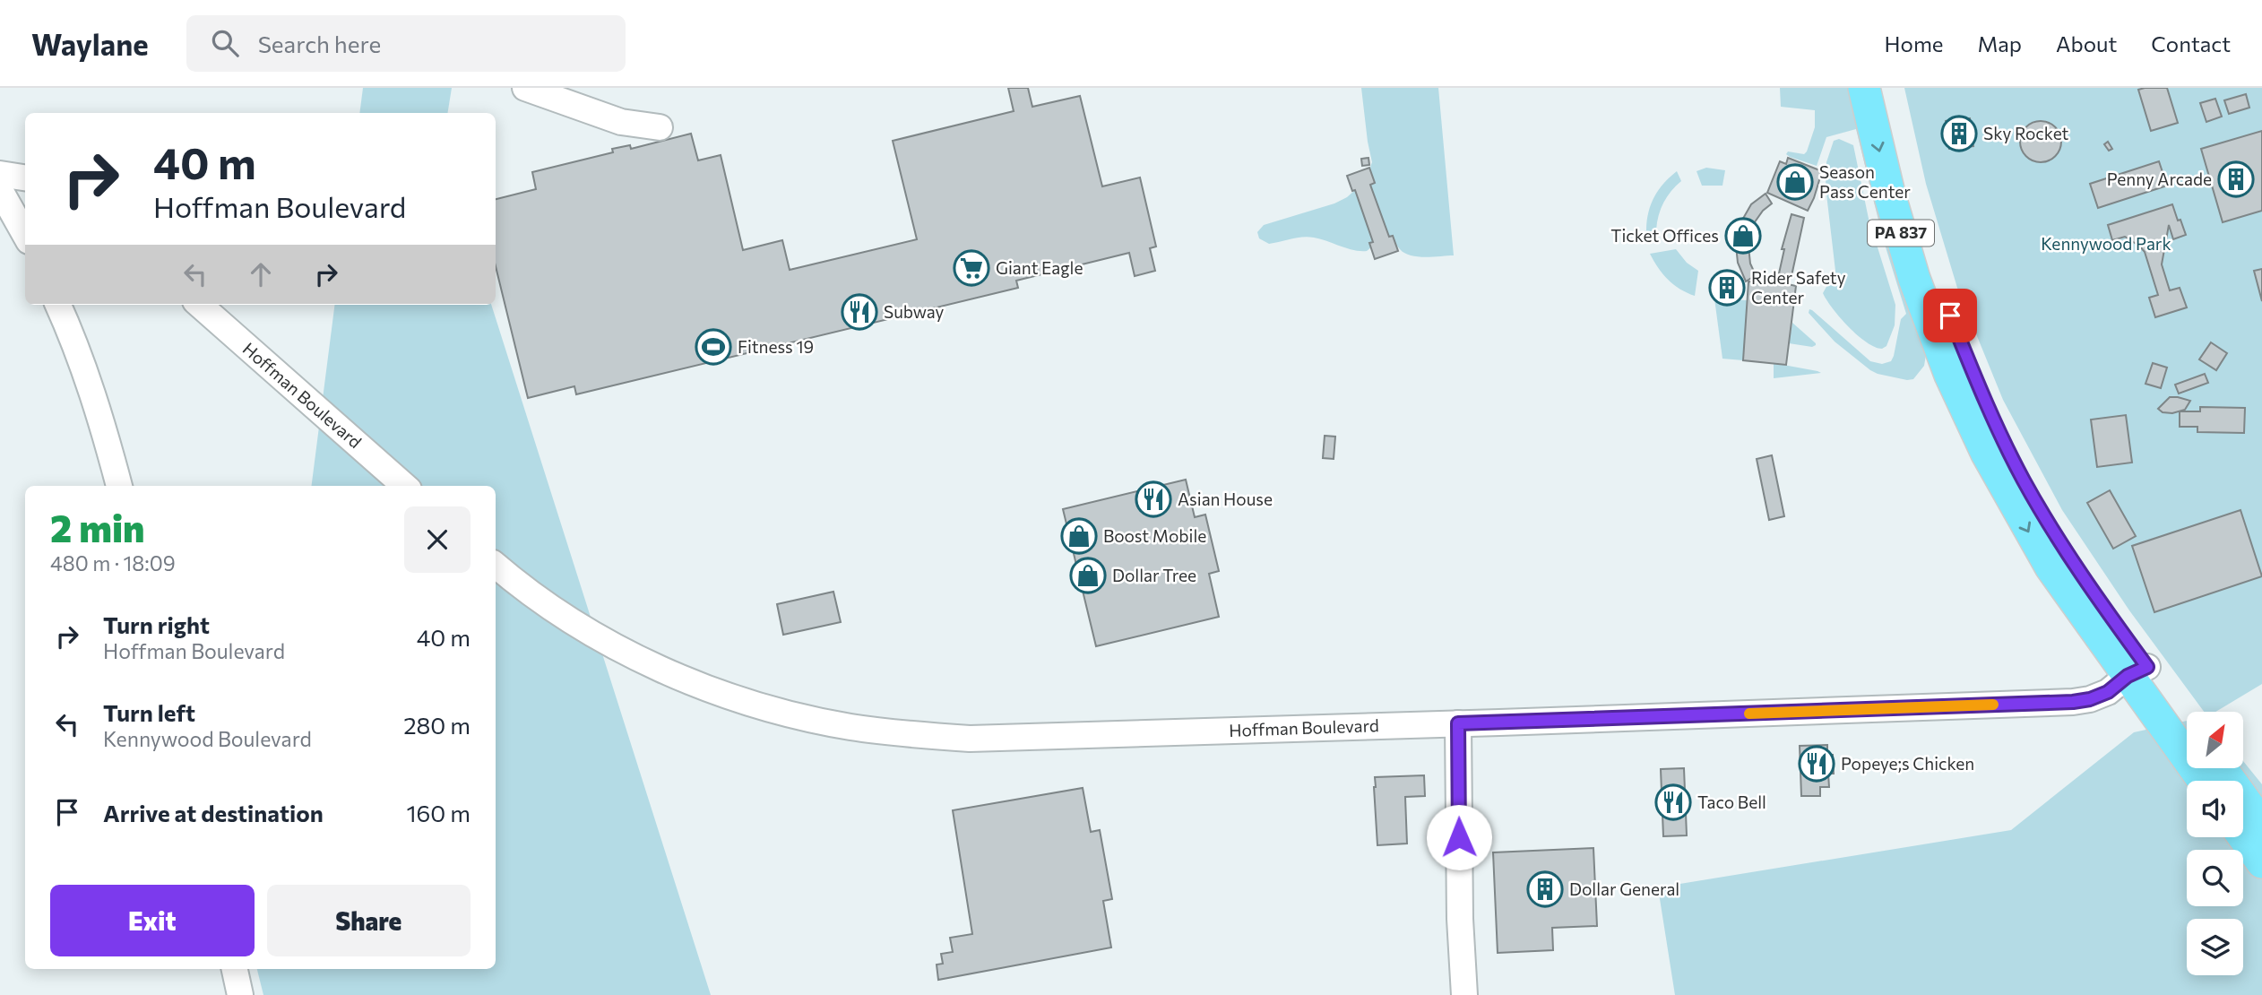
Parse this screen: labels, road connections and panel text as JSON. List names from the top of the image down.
{
  "streets": {
    "main road": ["PA 837"],
    "street": ["Hoffman Boulevard"]
  },
  "crossings": [
    ["PA 837", "Hoffman Boulevard"]
  ],
  "parks": ["Kennywood Park"],
  "places": {
    "building": [
      "Sky Rocket",
      "Penny Arcade",
      "Rider Safety Center",
      "Dollar General"
    ],
    "shop": [
      "Season Pass Center",
      "Ticket Offices",
      "Boost Mobile",
      "Dollar Tree"
    ],
    "supermarket": ["Giant Eagle"],
    "restaurant": [
      "Subway",
      "Asian House",
      "Popeye;s Chicken",
      "Taco Bell"
    ],
    "sports": ["Fitness 19"]
  },
  "north": "top right",
  "page": {
    "header": "Waylane",
    "search": "Search here",
    "nav": [
      "Home",
      "Map",
      "About",
      "Contact"
    ],
    "turn": ["40 m", "Hoffman Boulevard"],
    "heading": ["2 min", "480 m · 18:09"],
    "list": [
      {
        "name": "Turn right",
        "note": "Hoffman Boulevard",
        "value": "40 m"
      },
      {
        "name": "Turn left",
        "note": "Kennywood Boulevard",
        "value": "280 m"
      },
      {
        "name": "Arrive at destination",
        "value": "160 m"
      }
    ],
    "buttons": ["Exit", "Share"]
  }
}
